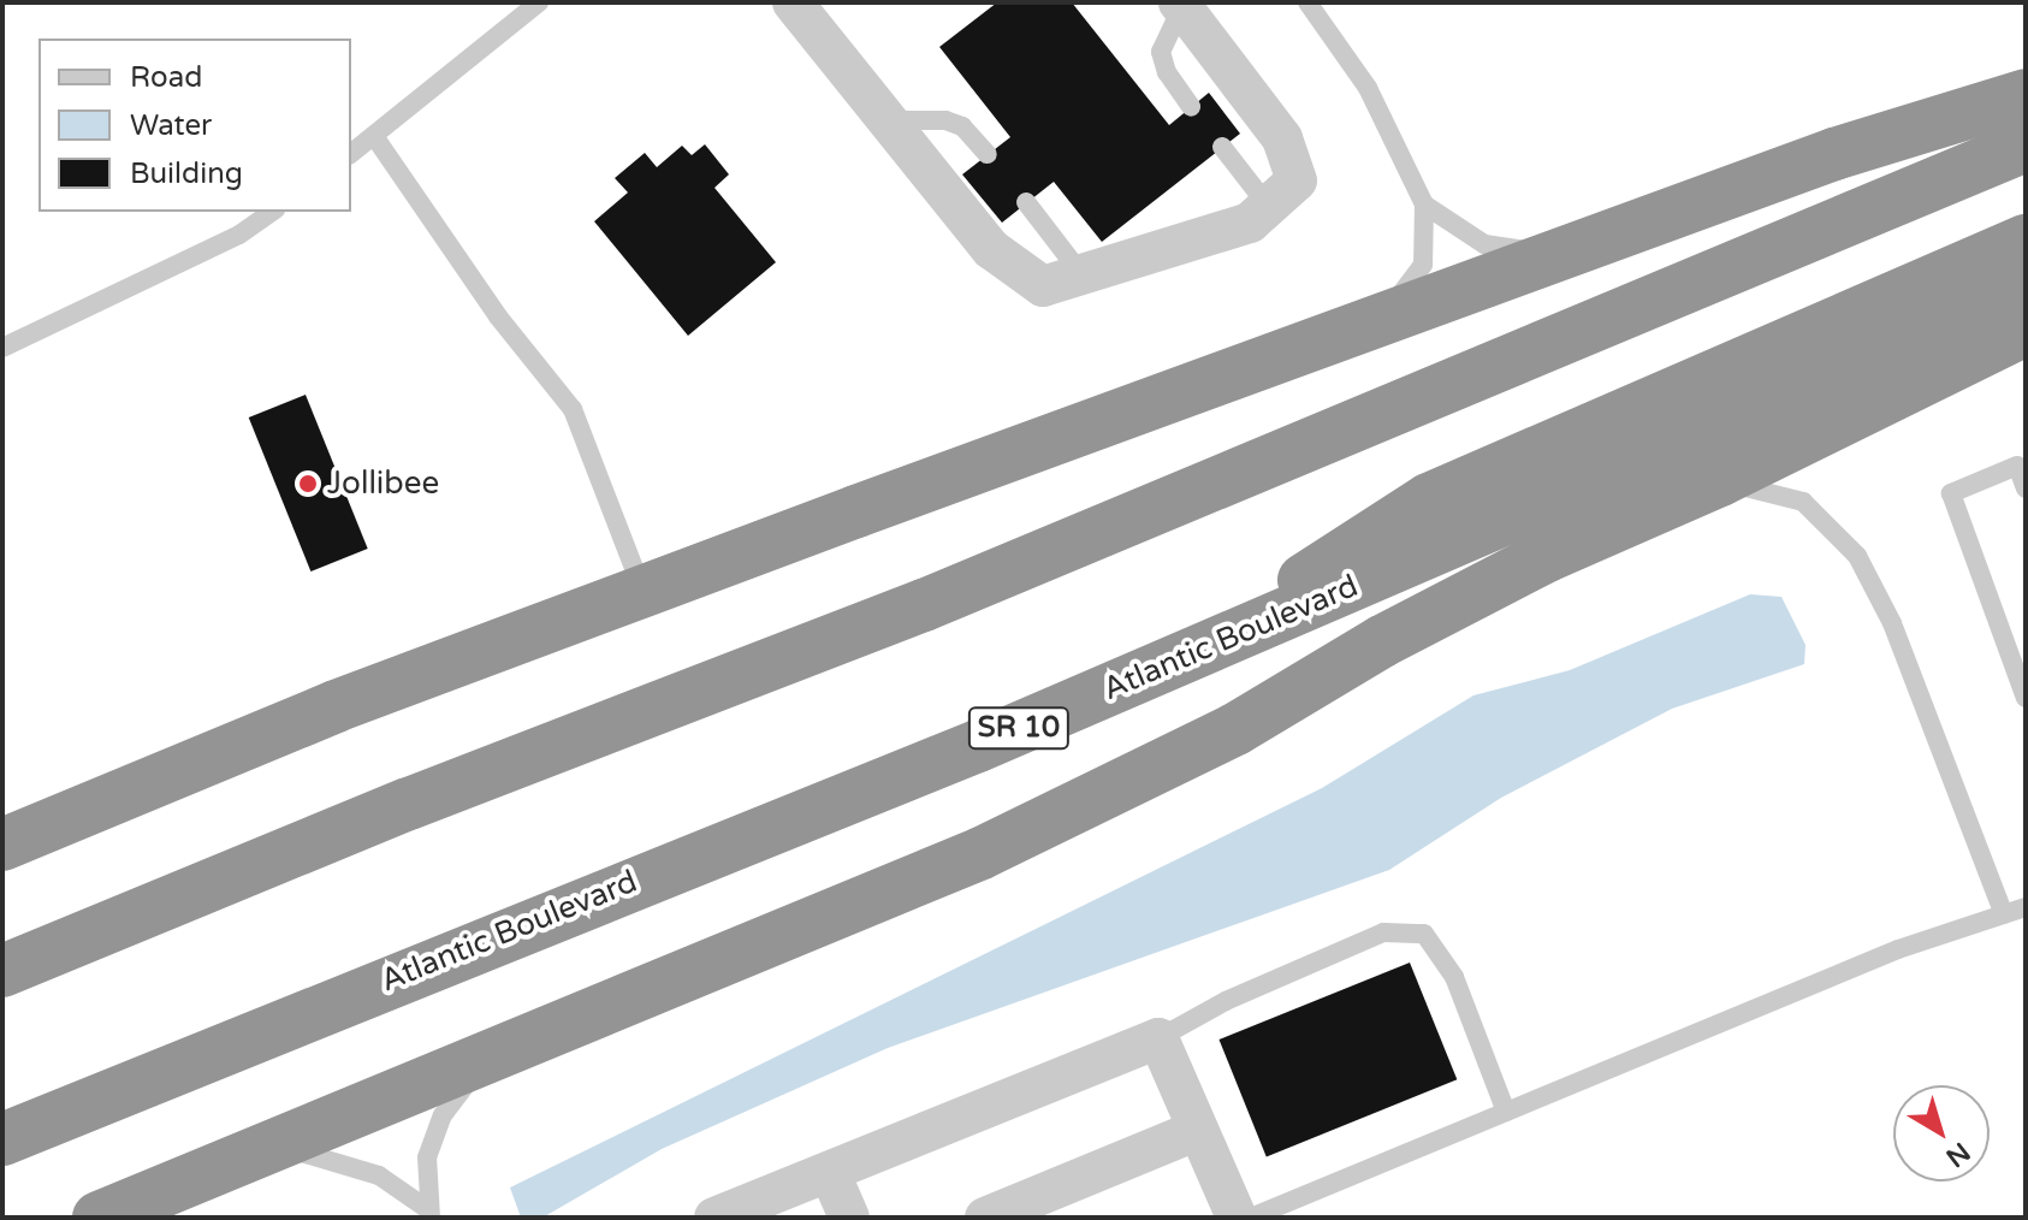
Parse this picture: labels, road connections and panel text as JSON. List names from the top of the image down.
{
  "streets": {
    "highway": ["Atlantic Boulevard", "SR 10"]
  },
  "places": ["Jollibee"],
  "legend": ["Road", "Water", "Building"],
  "north": "bottom right"
}
